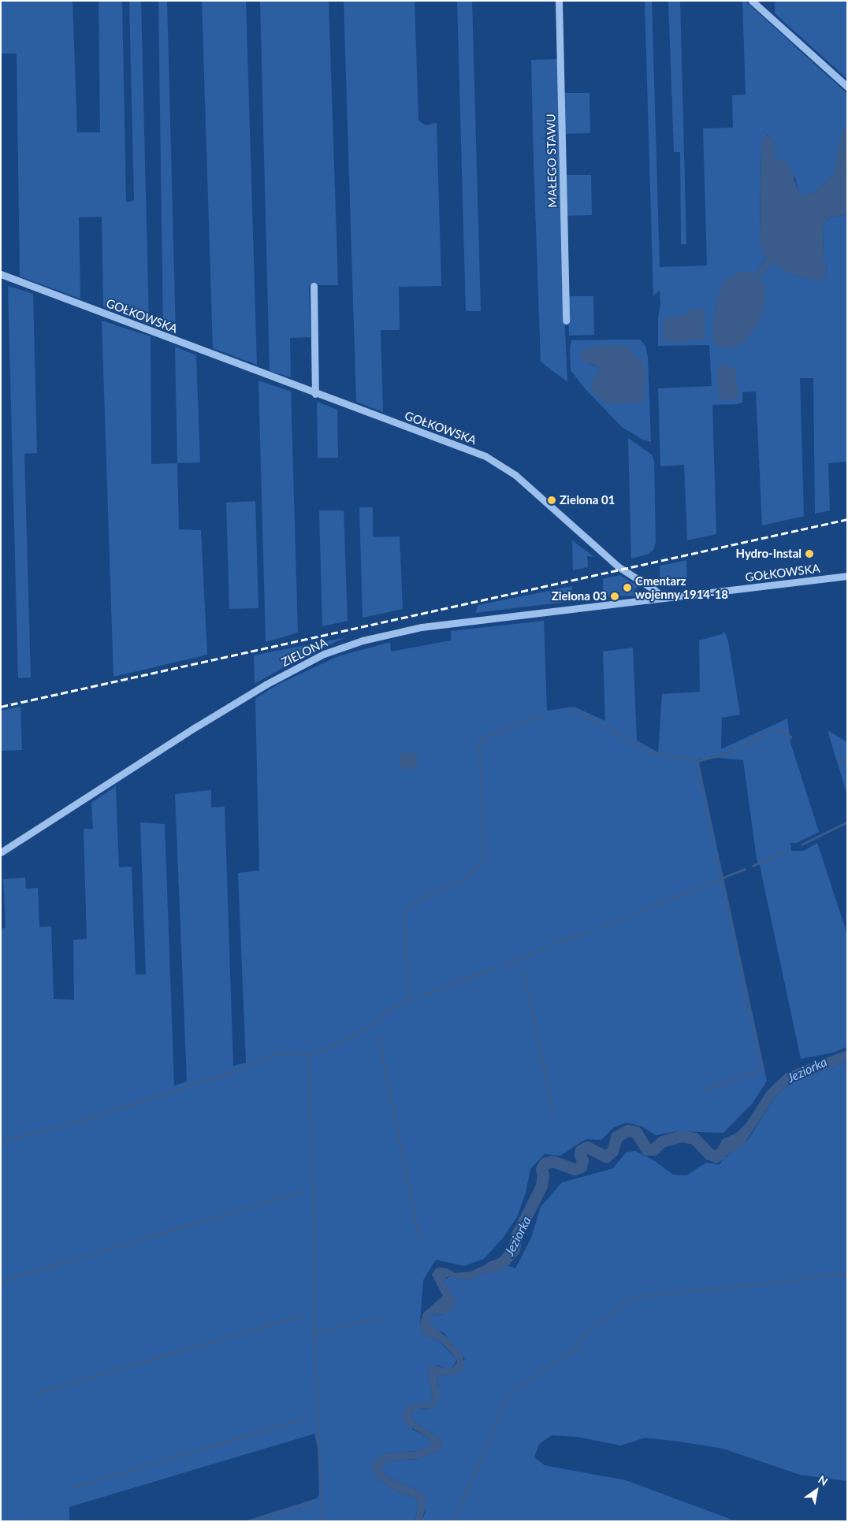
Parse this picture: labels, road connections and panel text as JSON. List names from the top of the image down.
{
  "streets": {
    "street": ["MAŁEGO STAWU", "GOŁKOWSKA", "ZIELONA"]
  },
  "crossings": [
    ["GOŁKOWSKA", "ZIELONA"]
  ],
  "water": ["Jeziorka"],
  "places": [
    "Zielona 01",
    "Hydro-Instal",
    "Cmentarz wojenny 1914-18",
    "Zielona 03"
  ],
  "north": "top right"
}
